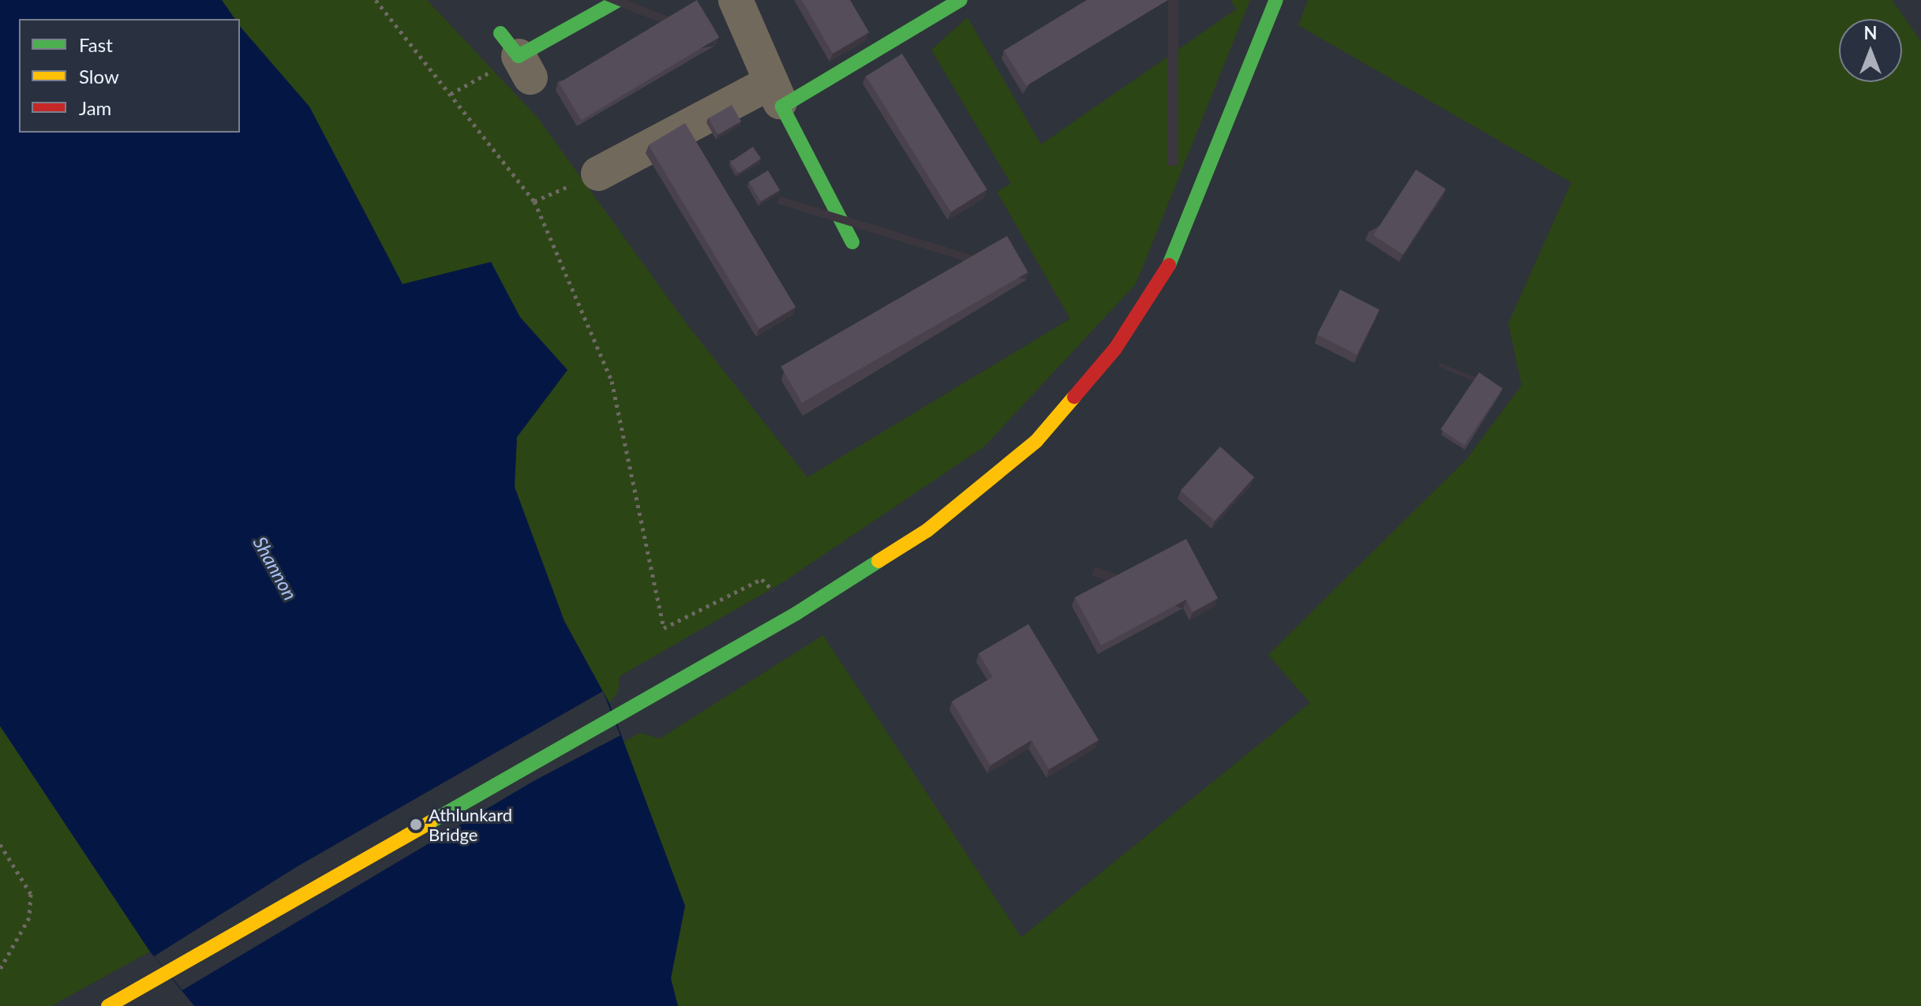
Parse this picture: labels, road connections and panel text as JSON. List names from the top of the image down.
{
  "water": ["Shannon"],
  "places": ["Athlunkard Bridge"],
  "legend": ["Fast", "Slow", "Jam"],
  "north": "top"
}
